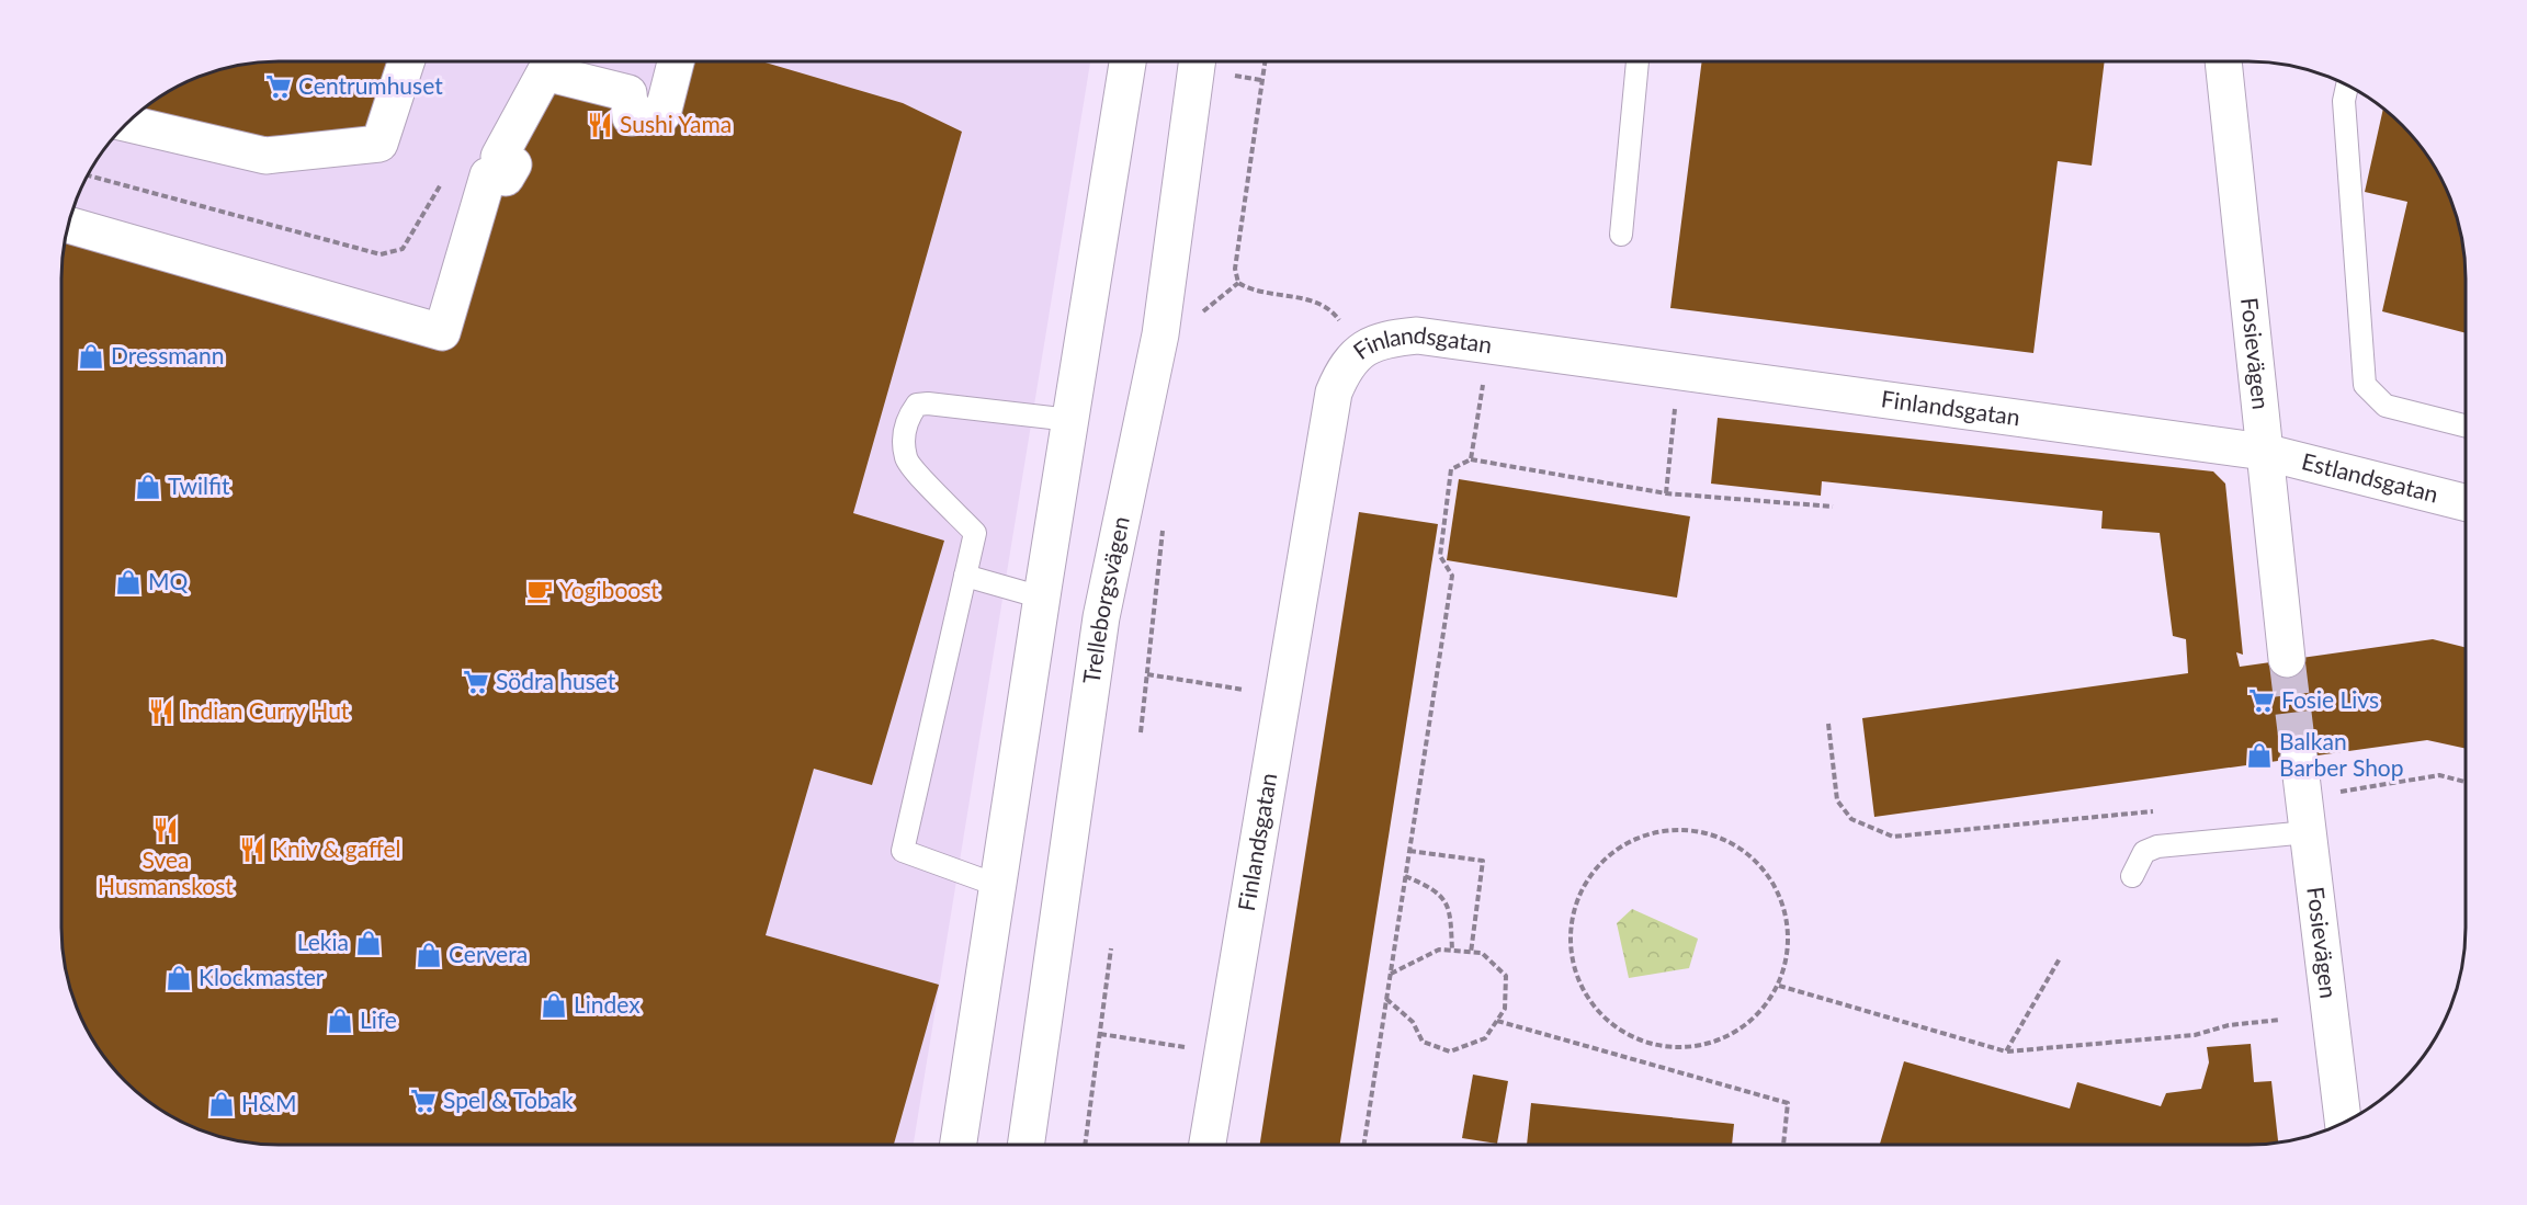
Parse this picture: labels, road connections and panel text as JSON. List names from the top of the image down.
{
  "streets": {
    "street": [
      "Fosievägen",
      "Finlandsgatan",
      "Estlandsgatan",
      "Trelleborgsvägen"
    ]
  },
  "crossings": [
    ["Fosievägen", "Finlandsgatan"],
    ["Fosievägen", "Estlandsgatan"],
    ["Finlandsgatan", "Estlandsgatan"]
  ],
  "places": {
    "supermarket": [
      "Centrumhuset",
      "Södra huset",
      "Fosie Livs",
      "Spel & Tobak"
    ],
    "restaurant": [
      "Sushi Yama",
      "Indian Curry Hut",
      "Svea Husmanskost",
      "Kniv & gaffel"
    ],
    "shop": [
      "Dressmann",
      "Twilfit",
      "MQ",
      "Balkan Barber Shop",
      "Lekia",
      "Cervera",
      "Klockmaster",
      "Lindex",
      "Life",
      "H&M"
    ],
    "cafe": ["Yogiboost"]
  }
}
